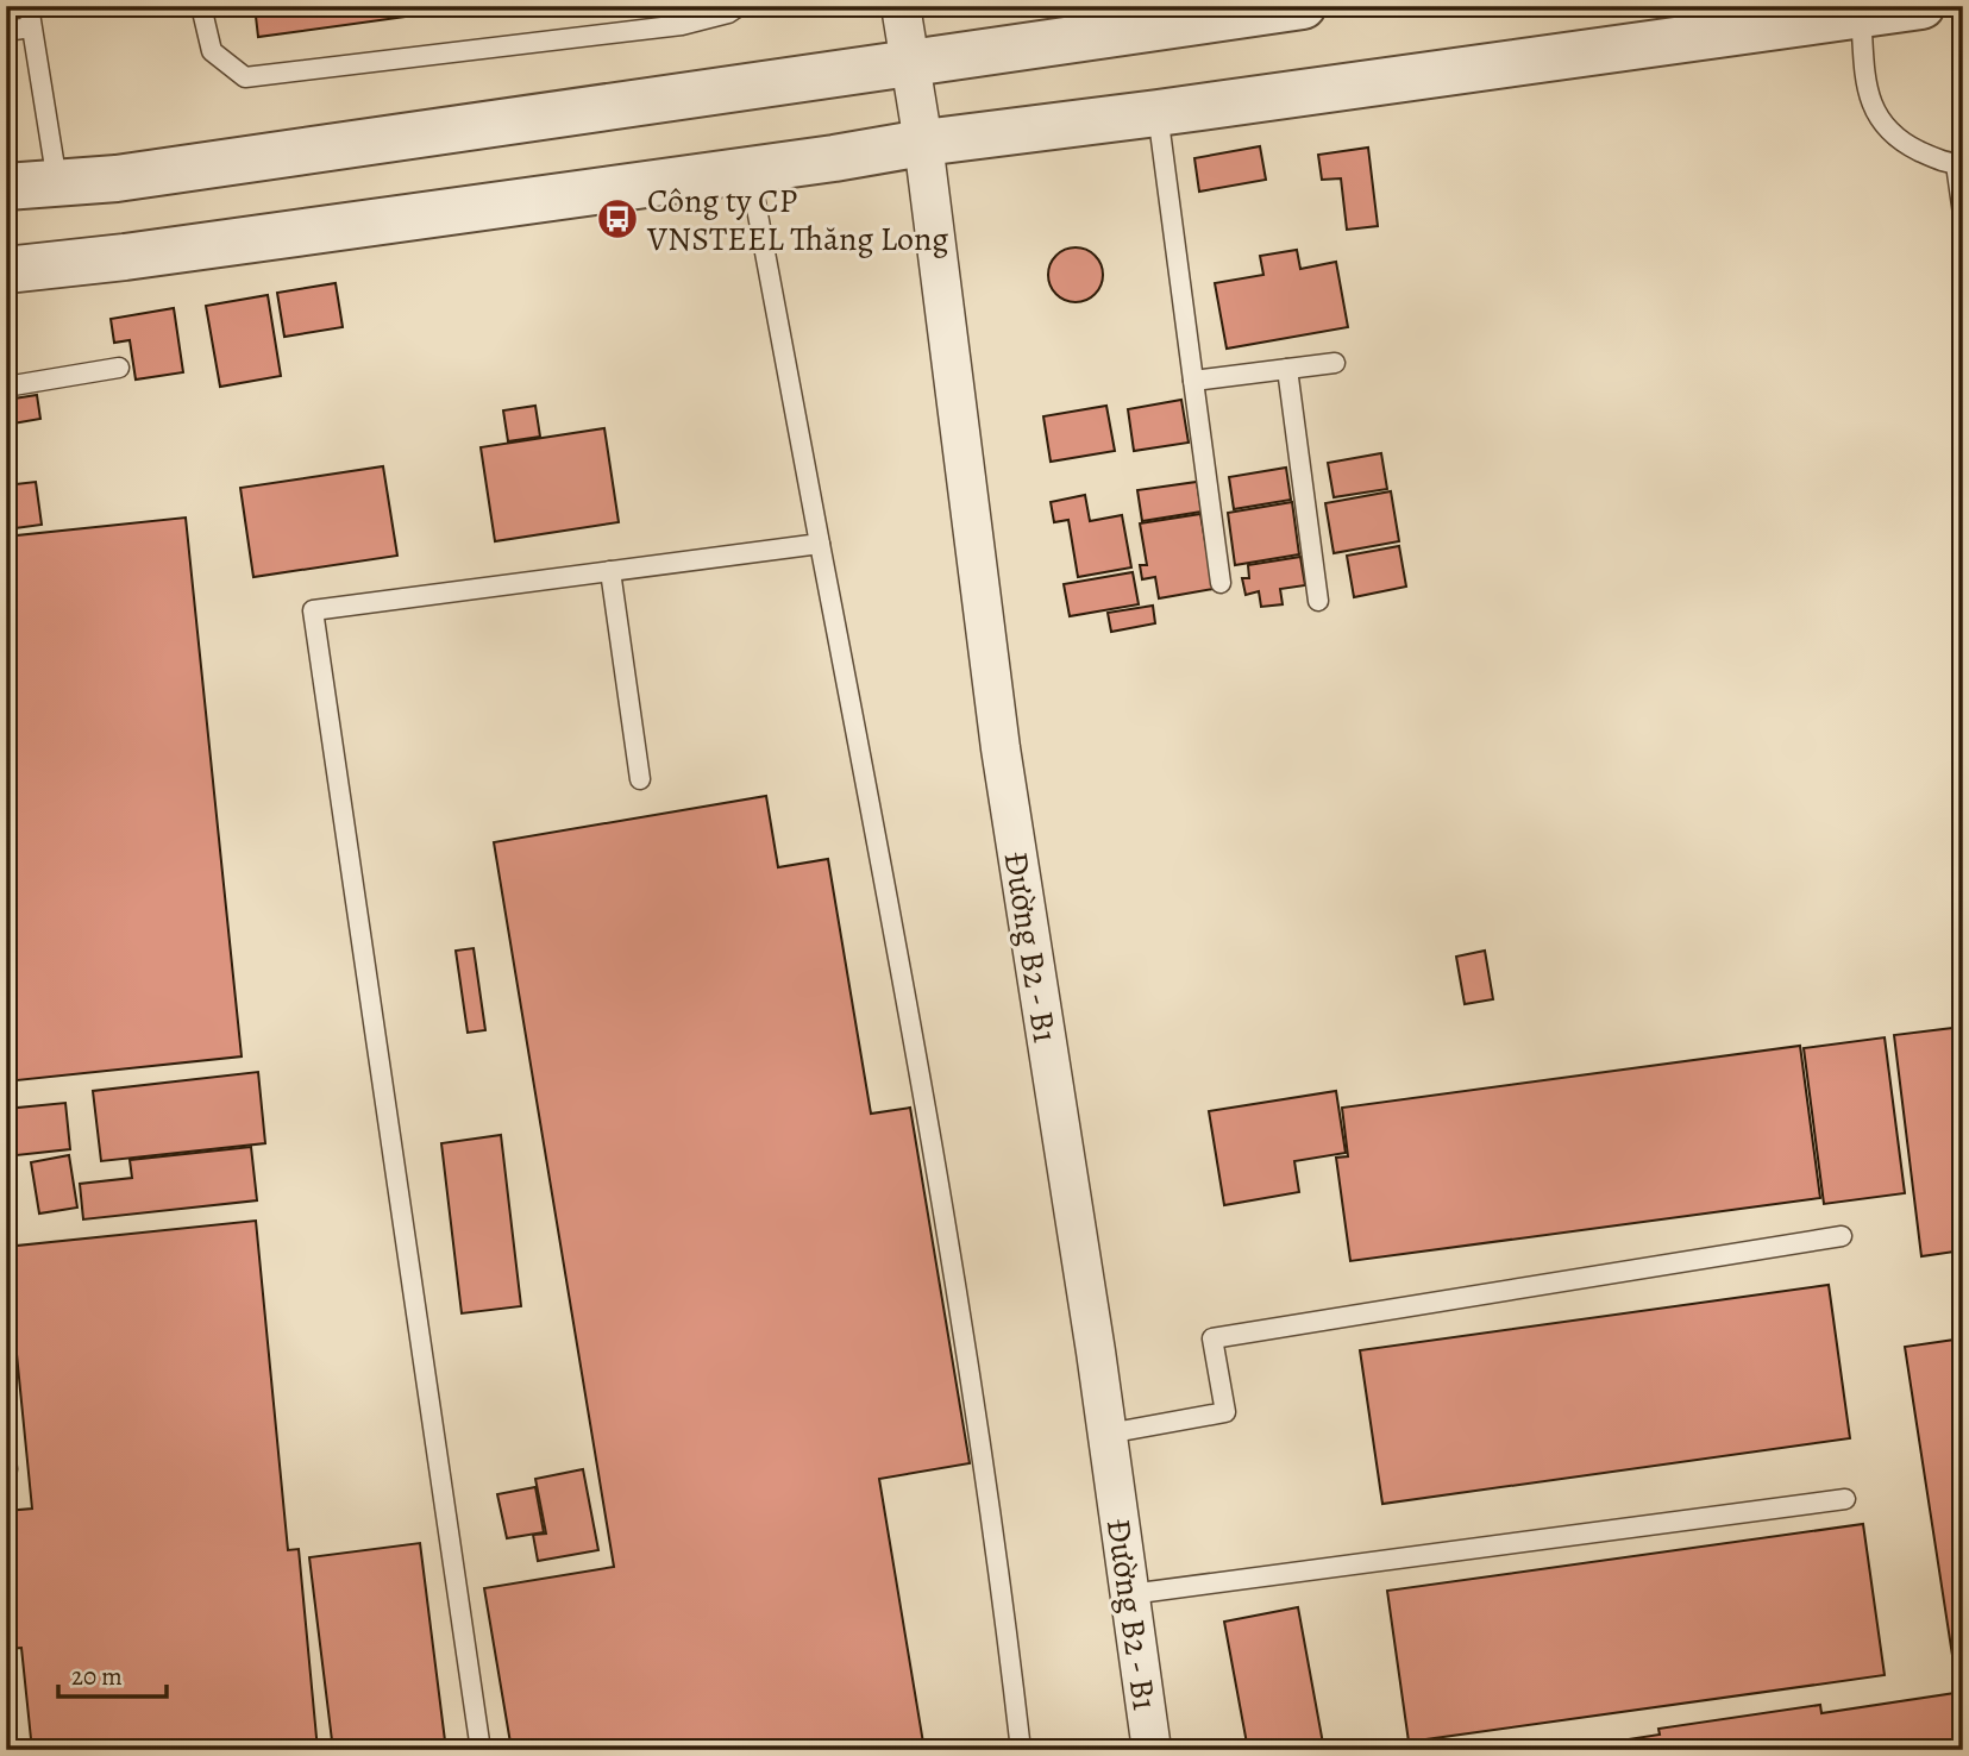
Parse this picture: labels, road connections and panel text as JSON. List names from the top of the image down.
{
  "streets": {
    "street": ["Đường B2 - B1"]
  },
  "places": {
    "bus stop": ["Công ty CP VNSTEEL Thăng Long"]
  },
  "scale_bar": "20 m"
}
